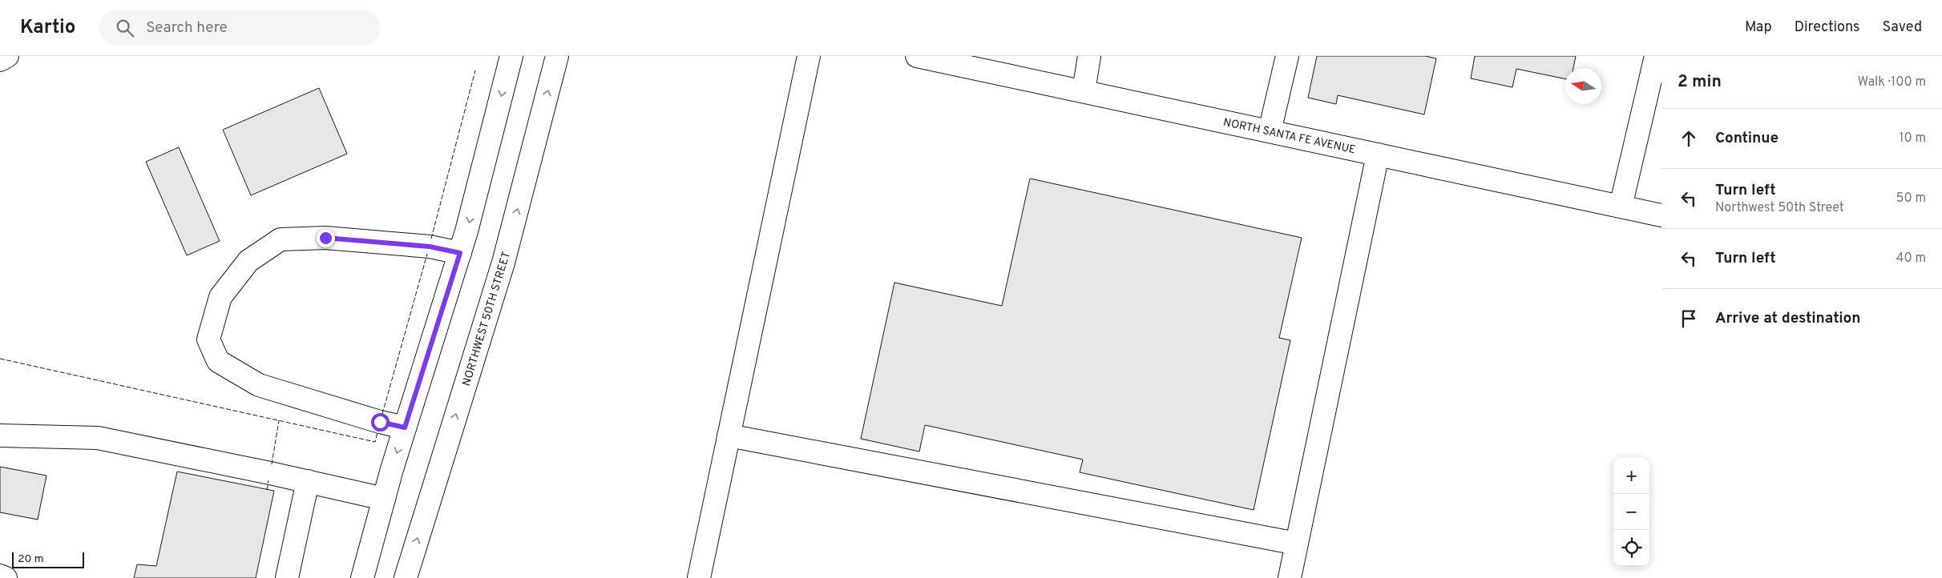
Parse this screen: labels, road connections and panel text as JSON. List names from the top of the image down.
{
  "streets": {
    "main road": ["NORTH SANTA FE AVENUE", "NORTHWEST 50TH STREET"]
  },
  "scale_bar": "20 m",
  "north": "left",
  "page": {
    "header": "Kartio",
    "search": "Search here",
    "nav": ["Map", "Directions", "Saved"],
    "heading": ["2 min", "Walk · 100 m"],
    "list": [
      ["Continue", "10 m"],
      ["Turn left", "Northwest 50th Street", "50 m"],
      ["Turn left", "40 m"],
      "Arrive at destination"
    ],
    "map_buttons": ["+", "−"],
    "scale": "20 m"
  }
}
